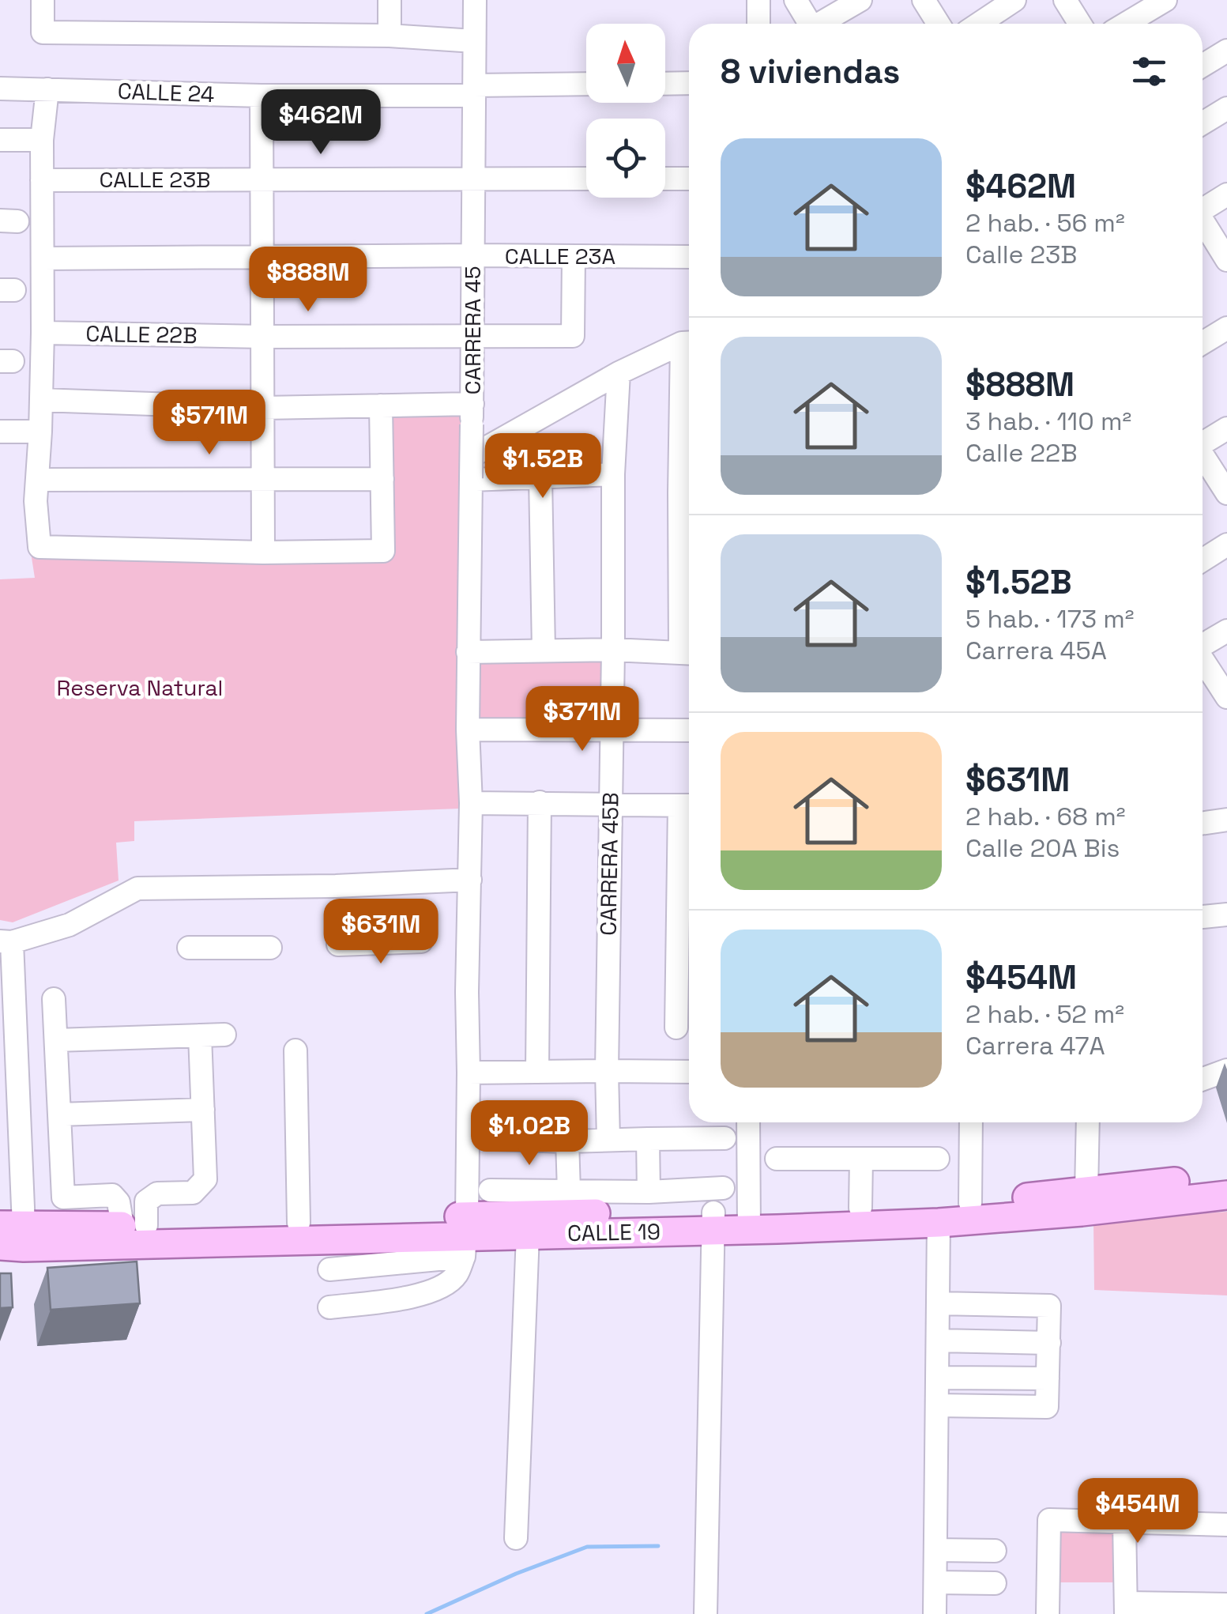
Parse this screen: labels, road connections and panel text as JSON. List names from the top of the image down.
{
  "streets": {
    "main road": ["CALLE 19"],
    "street": [
      "CALLE 24",
      "CALLE 23B",
      "CALLE 23A",
      "CARRERA 45",
      "CALLE 22B",
      "CARRERA 45B"
    ]
  },
  "crossings": [
    ["CALLE 24", "CARRERA 45"],
    ["CALLE 23B", "CARRERA 45"],
    ["CALLE 23A", "CARRERA 45"],
    ["CALLE 23A", "CALLE 22B"],
    ["CARRERA 45", "CALLE 22B"],
    ["CARRERA 45", "CALLE 19"]
  ],
  "parks": ["Reserva Natural"],
  "north": "top",
  "page": {
    "heading": "8 viviendas",
    "price": [
      "$462M",
      "$888M",
      "$571M",
      "$1.52B",
      "$371M",
      "$631M",
      "$1.02B",
      "$454M"
    ],
    "list": [
      {
        "name": "$462M",
        "note": "2 hab. · 56 m² · Calle 23B"
      },
      {
        "name": "$888M",
        "note": "3 hab. · 110 m² · Calle 22B"
      },
      {
        "name": "$1.52B",
        "note": "5 hab. · 173 m² · Carrera 45A"
      },
      {
        "name": "$631M",
        "note": "2 hab. · 68 m² · Calle 20A Bis"
      },
      {
        "name": "$454M",
        "note": "2 hab. · 52 m² · Carrera 47A"
      }
    ]
  }
}
